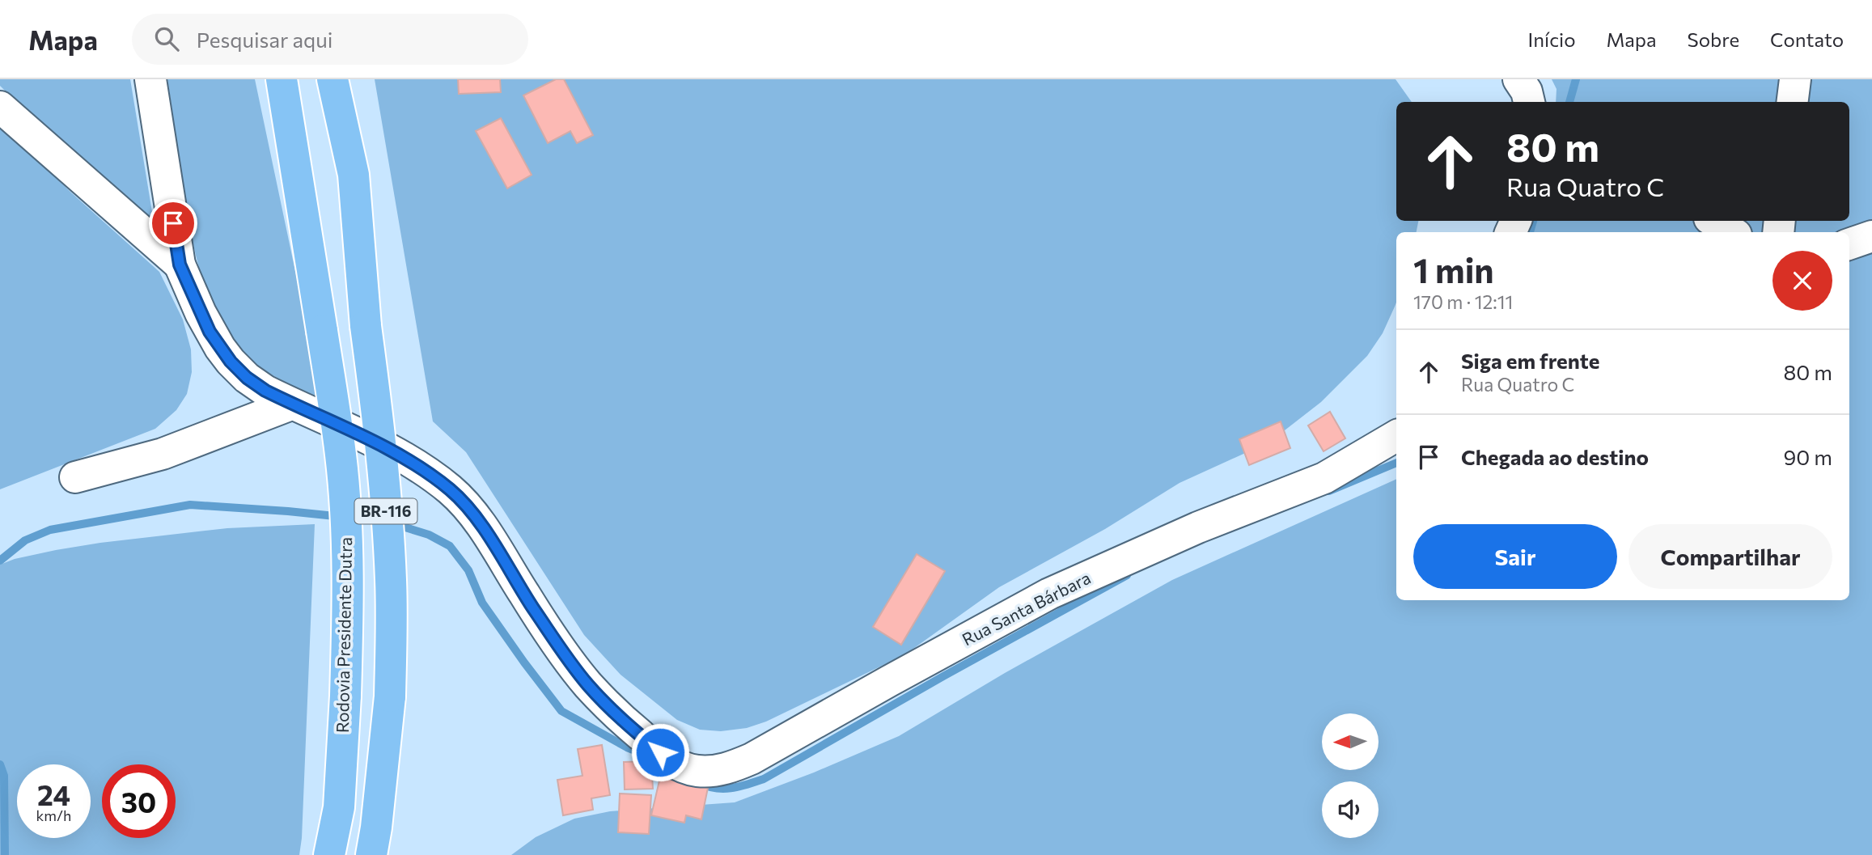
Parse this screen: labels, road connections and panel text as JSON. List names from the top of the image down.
{
  "streets": {
    "highway": ["BR-116", "Rodovia Presidente Dutra"],
    "street": ["Rua Santa Bárbara"]
  },
  "north": "left",
  "page": {
    "header": "Mapa",
    "search": "Pesquisar aqui",
    "nav": [
      "Início",
      "Mapa",
      "Sobre",
      "Contato"
    ],
    "turn": ["80 m", "Rua Quatro C"],
    "heading": ["1 min", "170 m · 12:11"],
    "list": [
      {
        "name": "Siga em frente",
        "note": "Rua Quatro C",
        "value": "80 m"
      },
      {
        "name": "Chegada ao destino",
        "value": "90 m"
      }
    ],
    "buttons": ["Sair", "Compartilhar"],
    "speed": "24 km/h",
    "limit": "30"
  }
}
